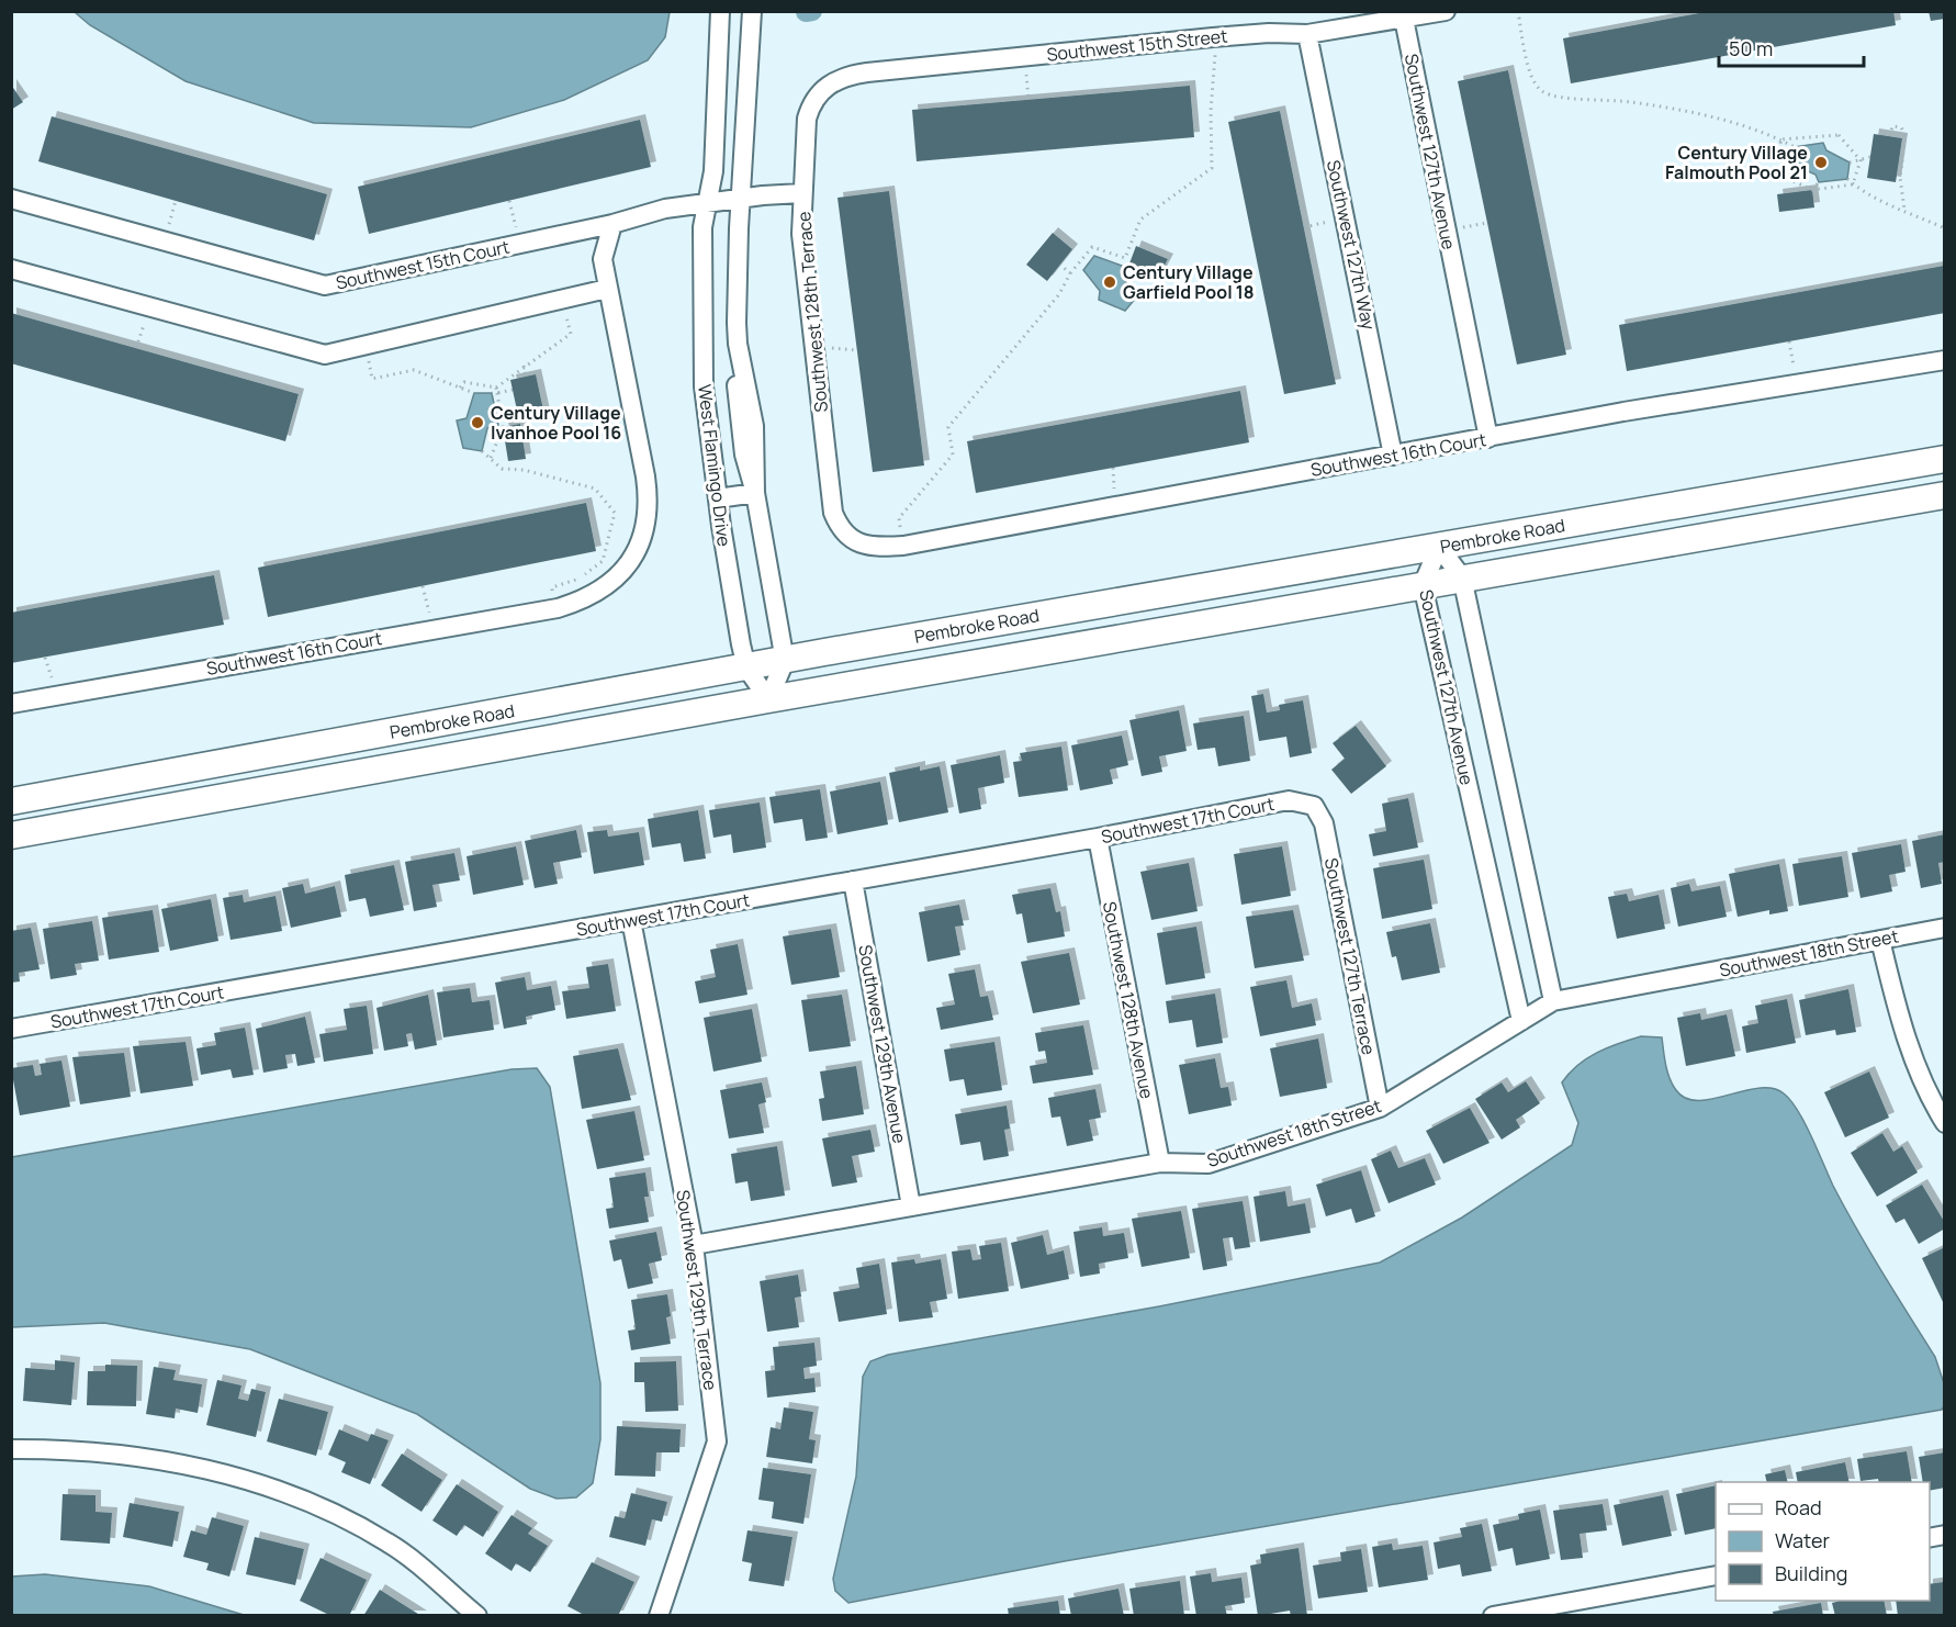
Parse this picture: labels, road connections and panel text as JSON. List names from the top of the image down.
{
  "streets": {
    "main road": ["Pembroke Road"],
    "street": [
      "Southwest 15th Street",
      "Southwest 127th Avenue",
      "Southwest 127th Way",
      "Southwest 15th Court",
      "Southwest 128th Terrace",
      "Southwest 16th Court",
      "West Flamingo Drive",
      "Southwest 17th Court",
      "Southwest 18th Street",
      "Southwest 127th Terrace",
      "Southwest 128th Avenue",
      "Southwest 129th Avenue",
      "Southwest 129th Terrace"
    ]
  },
  "crossings": [
    ["Southwest 15th Street", "Southwest 127th Avenue"],
    ["Southwest 15th Street", "Southwest 127th Way"],
    ["Southwest 15th Street", "Southwest 128th Terrace"],
    ["Southwest 127th Avenue", "Southwest 16th Court"],
    ["Southwest 127th Avenue", "Pembroke Road"],
    ["Southwest 127th Avenue", "Southwest 18th Street"],
    ["Southwest 127th Way", "Southwest 16th Court"],
    ["Southwest 15th Court", "Southwest 128th Terrace"],
    ["Southwest 15th Court", "Southwest 16th Court"],
    ["Southwest 15th Court", "West Flamingo Drive"],
    ["Southwest 128th Terrace", "Southwest 16th Court"],
    ["West Flamingo Drive", "Pembroke Road"],
    ["Southwest 17th Court", "Southwest 127th Terrace"],
    ["Southwest 17th Court", "Southwest 128th Avenue"],
    ["Southwest 17th Court", "Southwest 129th Avenue"],
    ["Southwest 17th Court", "Southwest 129th Terrace"],
    ["Southwest 18th Street", "Southwest 127th Terrace"],
    ["Southwest 18th Street", "Southwest 128th Avenue"],
    ["Southwest 18th Street", "Southwest 129th Avenue"],
    ["Southwest 18th Street", "Southwest 129th Terrace"]
  ],
  "places": ["Century Village Falmouth Pool 21", "Century Village Garfield Pool 18", "Century Village Ivanhoe Pool 16"],
  "legend": ["Road", "Water", "Building"],
  "scale_bar": "50 m"
}
